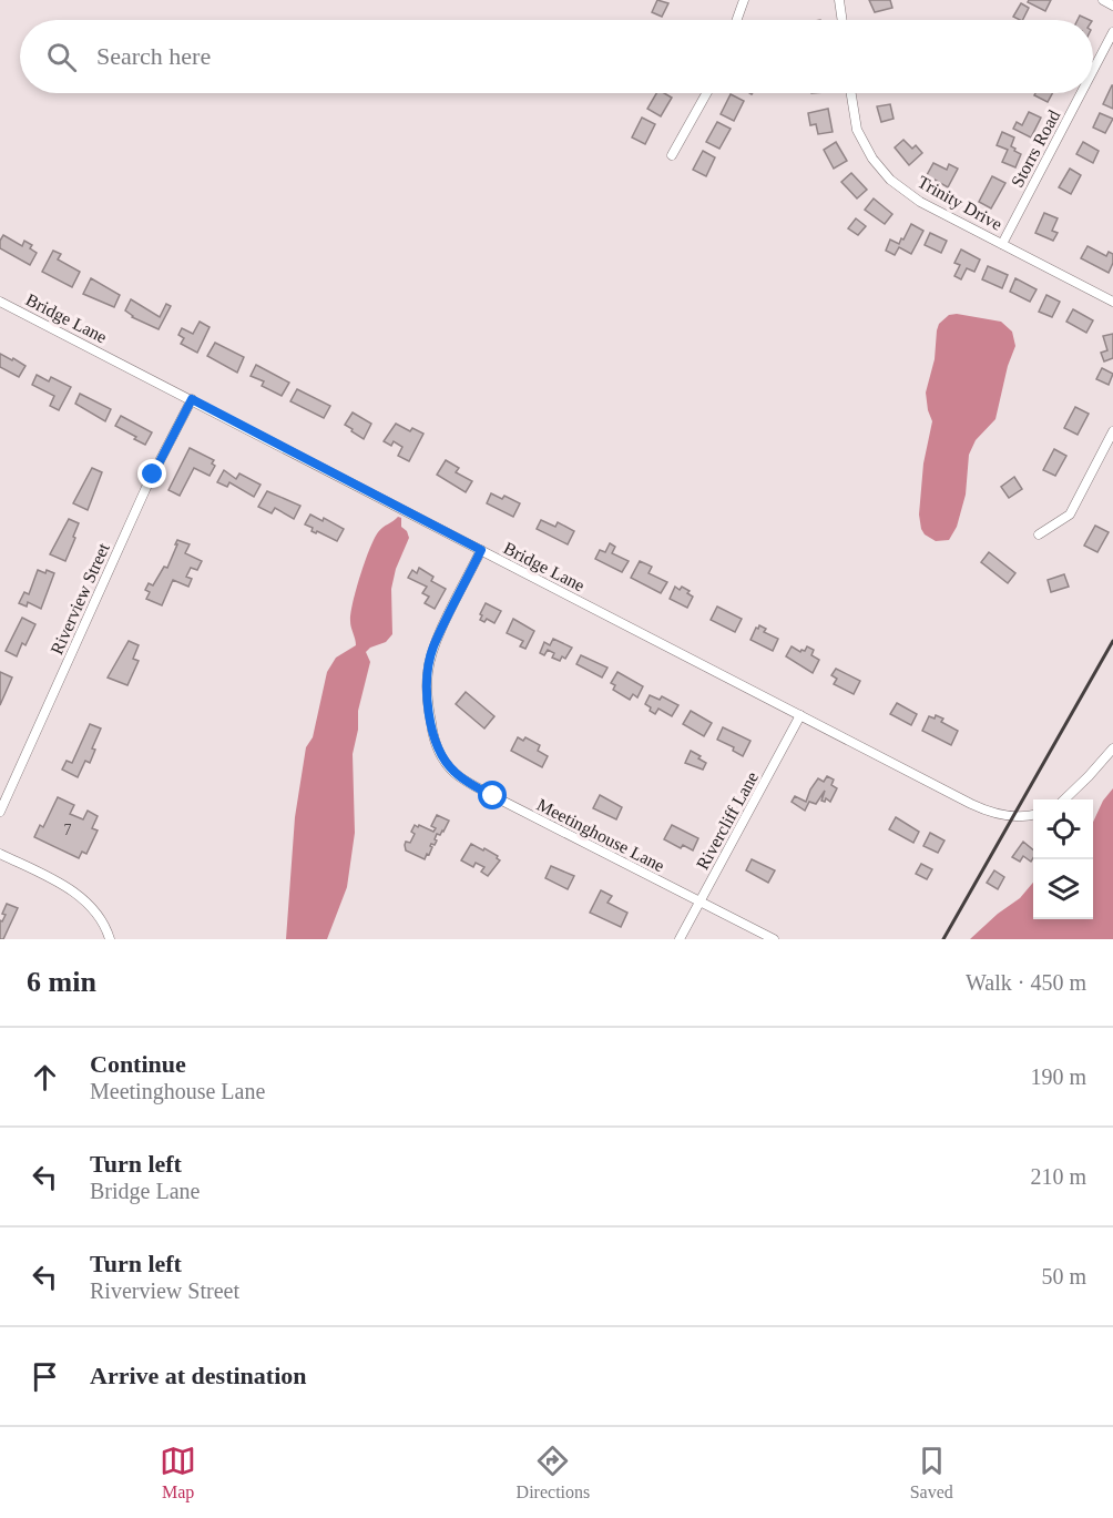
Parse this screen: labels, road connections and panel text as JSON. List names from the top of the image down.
{
  "streets": {
    "street": [
      "Storrs Road",
      "Trinity Drive",
      "Bridge Lane",
      "Riverview Street",
      "Rivercliff Lane",
      "Meetinghouse Lane"
    ]
  },
  "crossings": [
    ["Storrs Road", "Trinity Drive"],
    ["Bridge Lane", "Riverview Street"],
    ["Bridge Lane", "Rivercliff Lane"],
    ["Bridge Lane", "Meetinghouse Lane"],
    ["Rivercliff Lane", "Meetinghouse Lane"]
  ],
  "house_numbers": ["7"],
  "page": {
    "search": "Search here",
    "heading": ["6 min", "Walk · 450 m"],
    "list": [
      ["Continue", "Meetinghouse Lane", "190 m"],
      ["Turn left", "Bridge Lane", "210 m"],
      ["Turn left", "Riverview Street", "50 m"],
      "Arrive at destination"
    ],
    "nav": ["Map", "Directions", "Saved"]
  }
}
